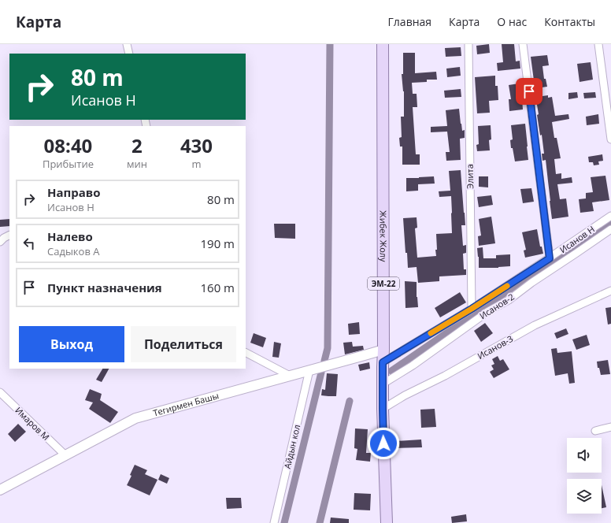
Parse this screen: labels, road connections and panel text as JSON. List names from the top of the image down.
{
  "streets": {
    "main road": ["Жибек Жолу", "ЭМ-22"],
    "street": [
      "Элита",
      "Исанов Н",
      "Исанов-2",
      "Исанов-3",
      "Тегирмен Башы",
      "Имаров М",
      "Айдын кол"
    ]
  },
  "crossings": [
    ["Элита", "Исанов Н"],
    ["Жибек Жолу", "Исанов Н"],
    ["Жибек Жолу", "Исанов-2"],
    ["Жибек Жолу", "Исанов-3"],
    ["Жибек Жолу", "Тегирмен Башы"],
    ["Тегирмен Башы", "Имаров М"],
    ["Тегирмен Башы", "Айдын кол"]
  ],
  "page": {
    "header": "Карта",
    "nav": [
      "Главная",
      "Карта",
      "О нас",
      "Контакты"
    ],
    "turn": ["80 m", "Исанов Н"],
    "eta": [
      "08:40",
      "Прибытие",
      "2",
      "мин",
      "430",
      "m"
    ],
    "list": [
      {
        "name": "Направо",
        "note": "Исанов Н",
        "value": "80 m"
      },
      {
        "name": "Налево",
        "note": "Садыков А",
        "value": "190 m"
      },
      {
        "name": "Пункт назначения",
        "value": "160 m"
      }
    ],
    "buttons": ["Выход", "Поделиться"]
  }
}
